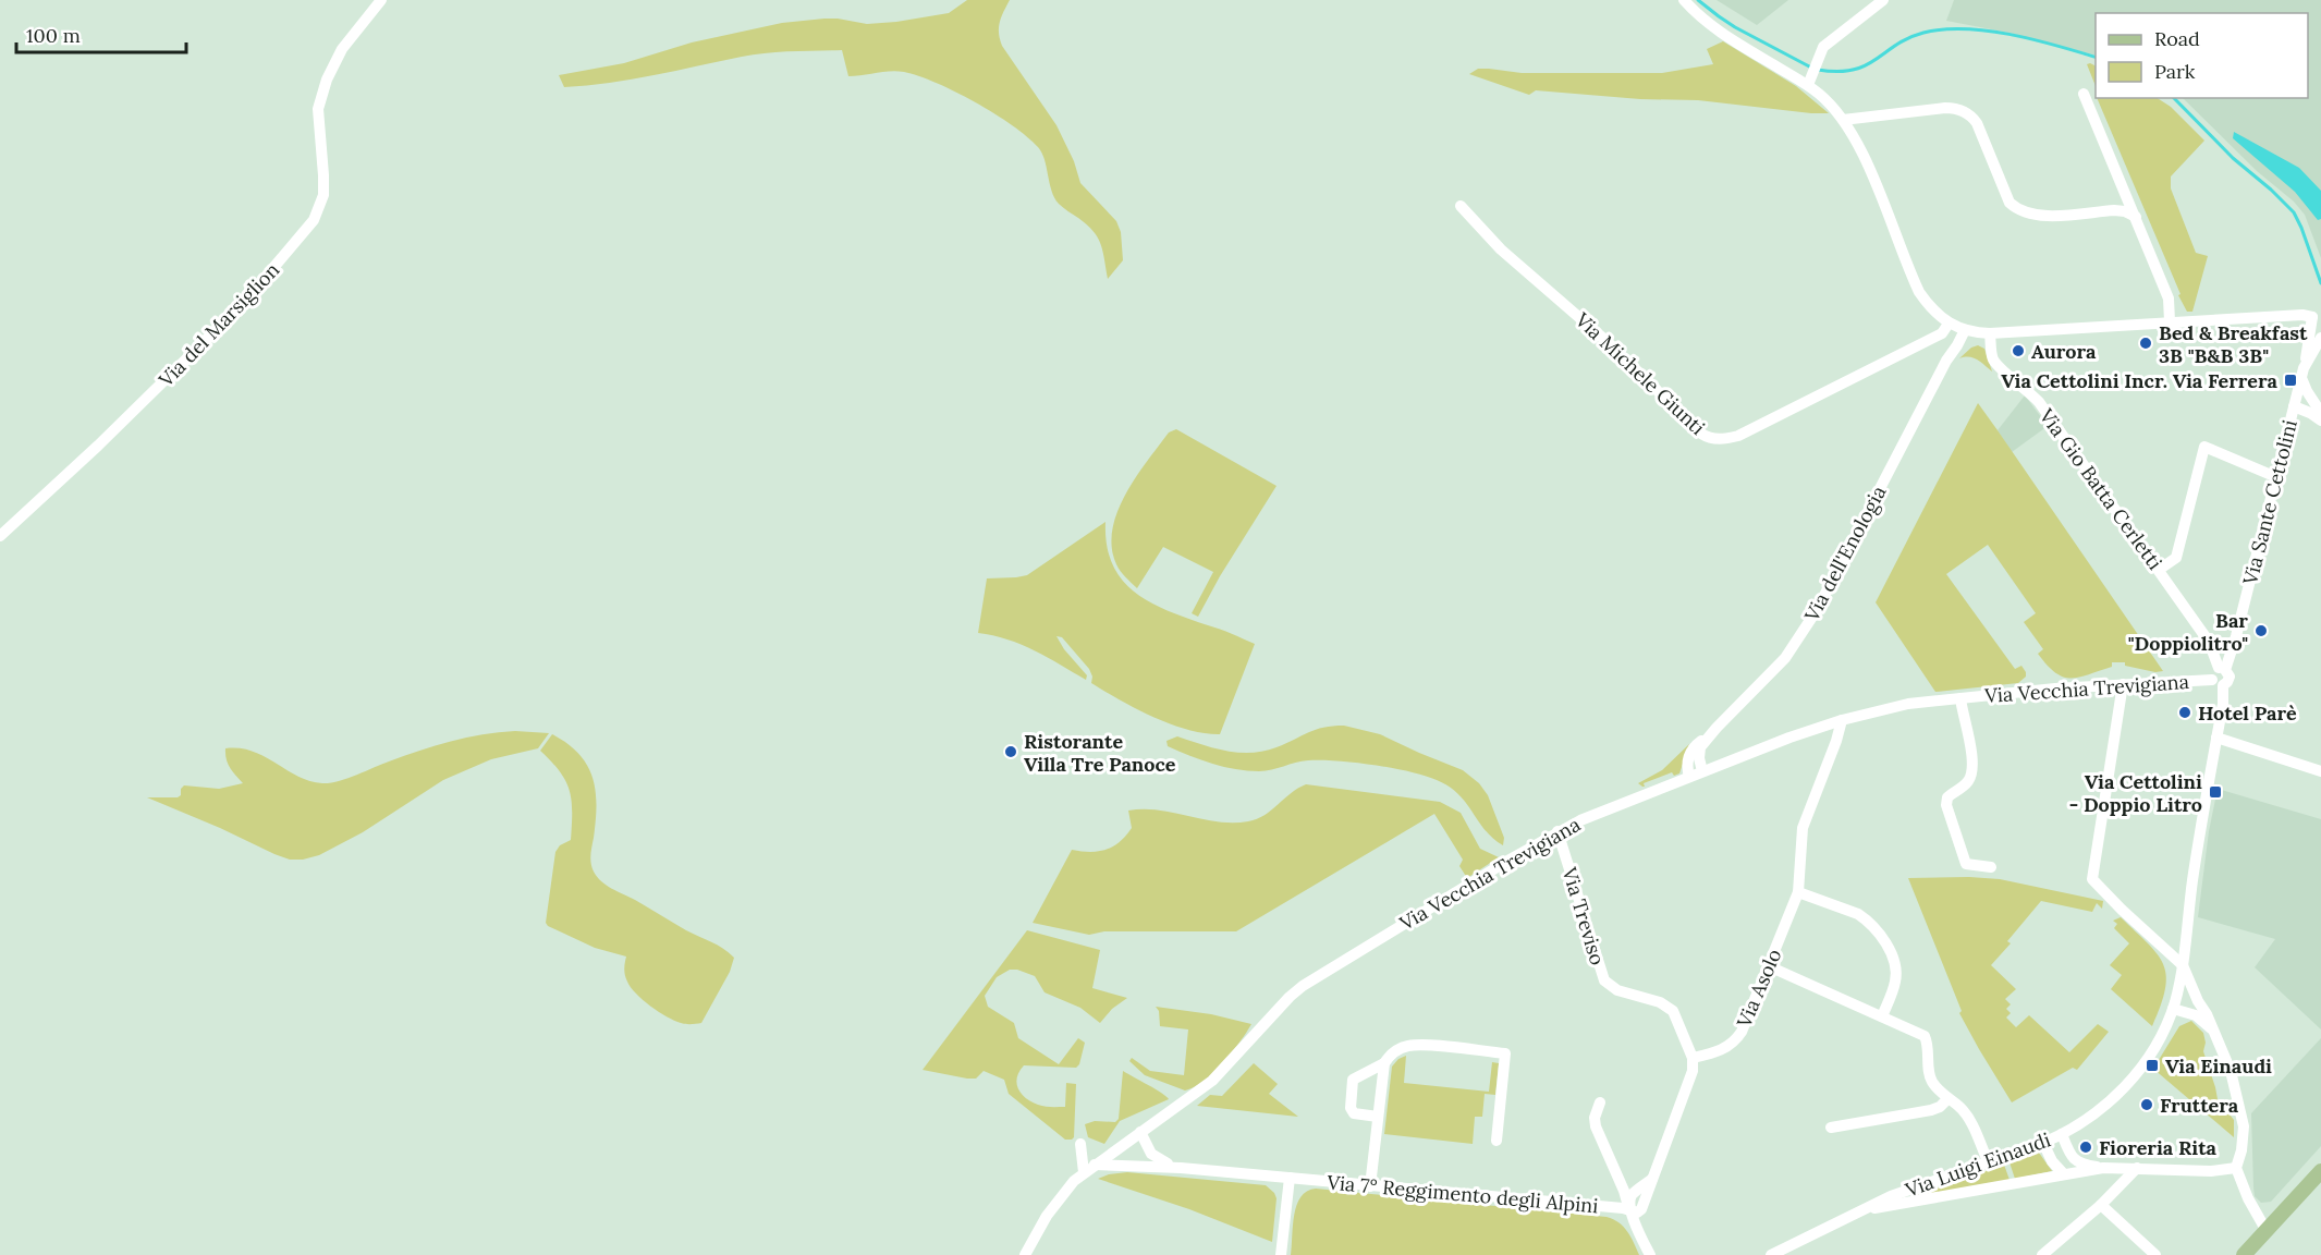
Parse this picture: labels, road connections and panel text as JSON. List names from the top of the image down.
{
  "streets": {
    "street": [
      "Via del Marsiglion",
      "Via Michele Giunti",
      "Via Gio Batta Cerletti",
      "Via Sante Cettolini",
      "Via dell'Enologia",
      "Via Vecchia Trevigiana",
      "Via Treviso",
      "Via Asolo",
      "Via Luigi Einaudi",
      "Via 7° Reggimento degli Alpini"
    ]
  },
  "crossings": [
    ["Via Michele Giunti", "Via dell'Enologia"],
    ["Via Gio Batta Cerletti", "Via Sante Cettolini"],
    ["Via Sante Cettolini", "Via Vecchia Trevigiana"],
    ["Via Sante Cettolini", "Via Luigi Einaudi"],
    ["Via dell'Enologia", "Via Vecchia Trevigiana"],
    ["Via Vecchia Trevigiana", "Via Treviso"],
    ["Via Vecchia Trevigiana", "Via Asolo"],
    ["Via Vecchia Trevigiana", "Via 7° Reggimento degli Alpini"],
    ["Via Treviso", "Via Asolo"]
  ],
  "places": {
    "other": [
      "Bed & Breakfast 3B \"B&B 3B\"",
      "Aurora",
      "Bar \"Doppiolitro\"",
      "Hotel Parè",
      "Ristorante Villa Tre Panoce",
      "Fruttera",
      "Fioreria Rita"
    ],
    "transit": ["Via Cettolini Incr. Via Ferrera", "Via Cettolini - Doppio Litro", "Via Einaudi"]
  },
  "legend": ["Road", "Park"],
  "scale_bar": "100 m"
}
